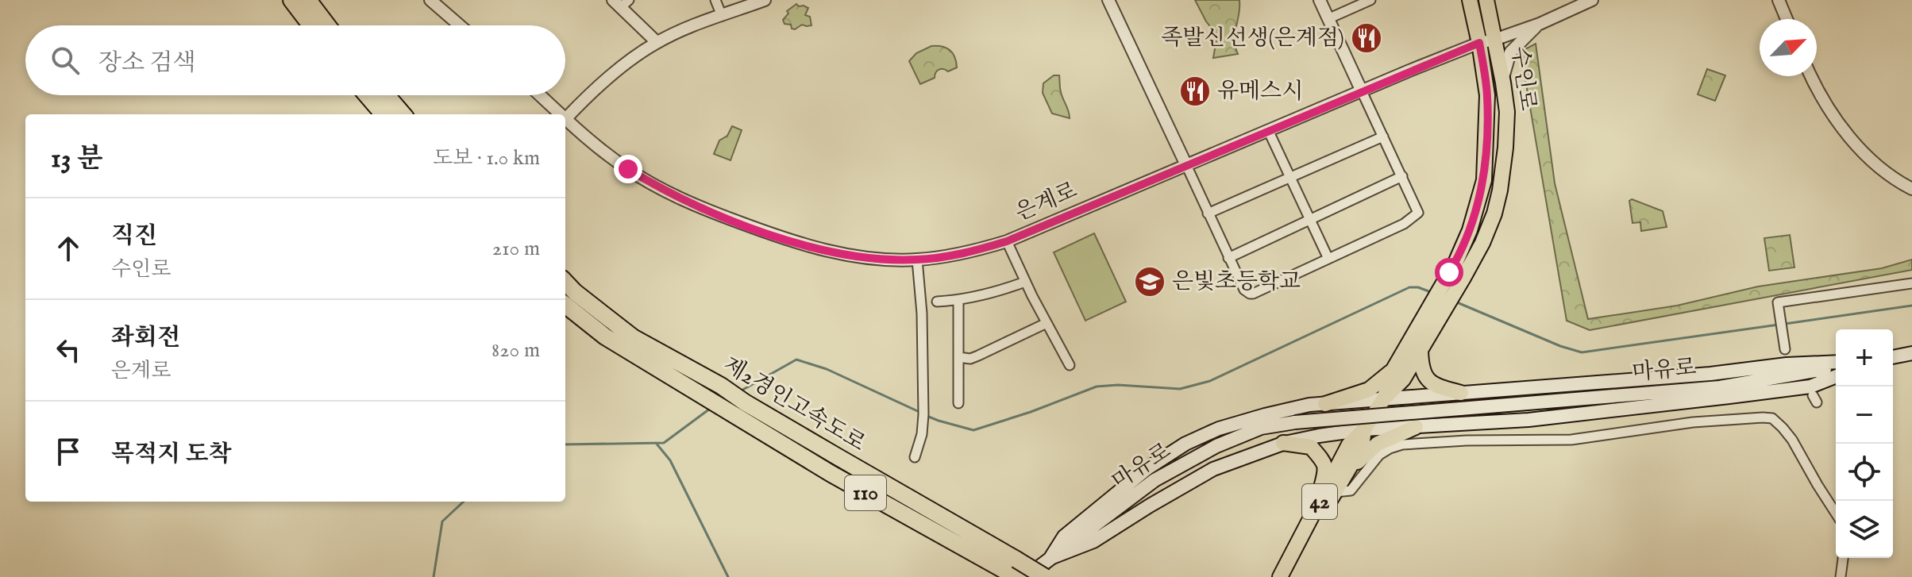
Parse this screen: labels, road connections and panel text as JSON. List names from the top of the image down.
{
  "streets": {
    "highway": ["제2경인고속도로", "110"],
    "main road": ["수인로", "마유로", "42"],
    "street": ["은계로"]
  },
  "crossings": [
    ["수인로", "은계로"]
  ],
  "places": {
    "restaurant": ["족발신선생(은계점)", "유메스시"],
    "school or university": ["은빛초등학교"]
  },
  "north": "top right",
  "page": {
    "search": "장소 검색",
    "heading": ["13 분", "도보 · 1.0 km"],
    "list": [
      ["직진", "수인로", "210 m"],
      ["좌회전", "은계로", "820 m"],
      "목적지 도착"
    ],
    "map_buttons": ["+", "−"]
  }
}
